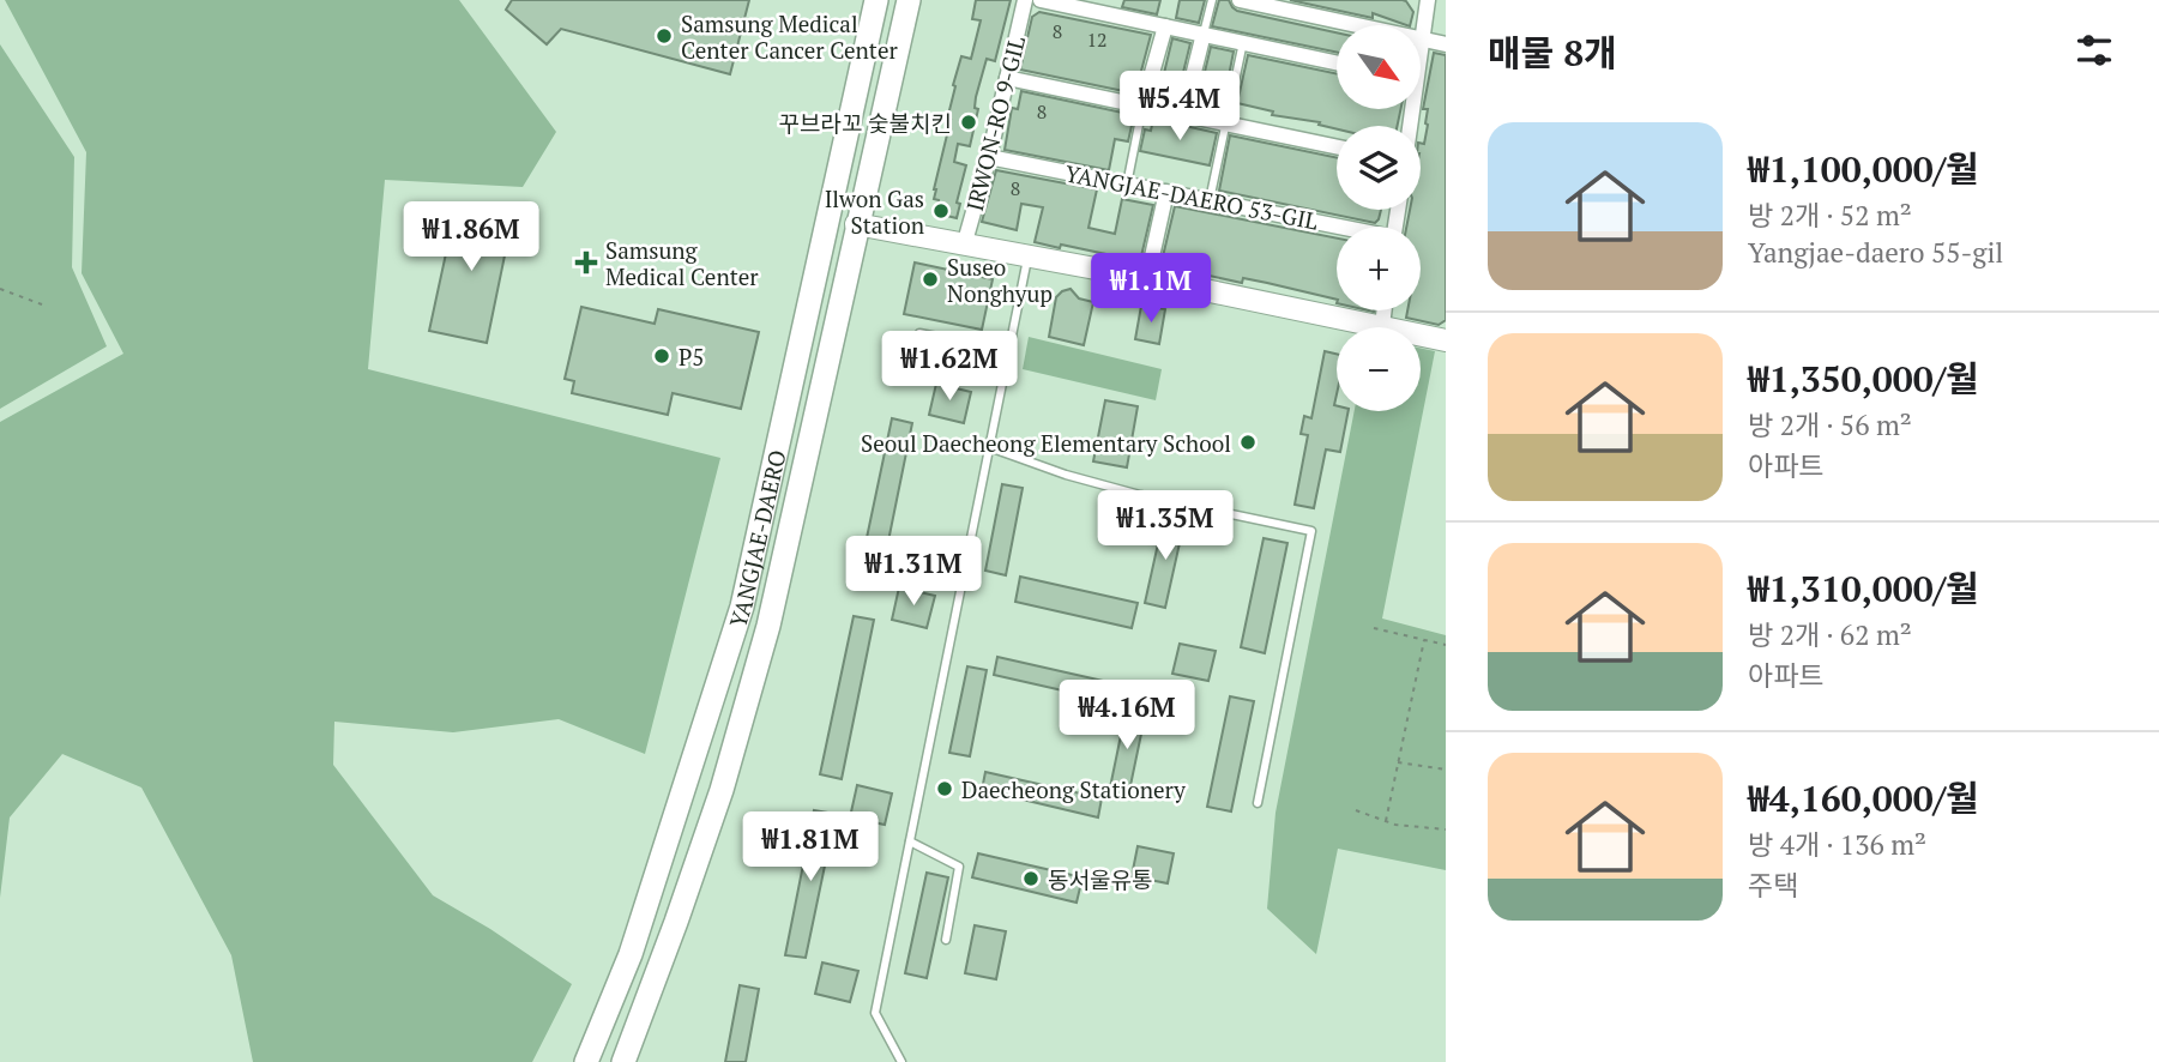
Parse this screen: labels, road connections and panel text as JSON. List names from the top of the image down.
{
  "streets": {
    "main road": ["YANGJAE-DAERO"],
    "street": ["IRWON-RO 9-GIL", "YANGJAE-DAERO 53-GIL"]
  },
  "crossings": [
    ["IRWON-RO 9-GIL", "YANGJAE-DAERO 53-GIL"]
  ],
  "places": {
    "other": [
      "Samsung Medical Center Cancer Center",
      "꾸브라꼬 숯불치킨",
      "Ilwon Gas Station",
      "Suseo Nonghyup",
      "P5",
      "Seoul Daecheong Elementary School",
      "Daecheong Stationery",
      "동서울유통"
    ],
    "health": ["Samsung Medical Center"]
  },
  "house_numbers": [
    "8",
    "12",
    "8",
    "8"
  ],
  "north": "bottom right",
  "page": {
    "heading": "매물 8개",
    "map_buttons": ["+", "−"],
    "price": [
      "₩5.4M",
      "₩1.86M",
      "₩1.1M",
      "₩1.62M",
      "₩1.35M",
      "₩1.31M",
      "₩4.16M",
      "₩1.81M"
    ],
    "list": [
      {
        "name": "₩1,100,000/월",
        "note": "방 2개 · 52 m² · Yangjae-daero 55-gil"
      },
      {
        "name": "₩1,350,000/월",
        "note": "방 2개 · 56 m² · 아파트"
      },
      {
        "name": "₩1,310,000/월",
        "note": "방 2개 · 62 m² · 아파트"
      },
      {
        "name": "₩4,160,000/월",
        "note": "방 4개 · 136 m² · 주택"
      }
    ]
  }
}
